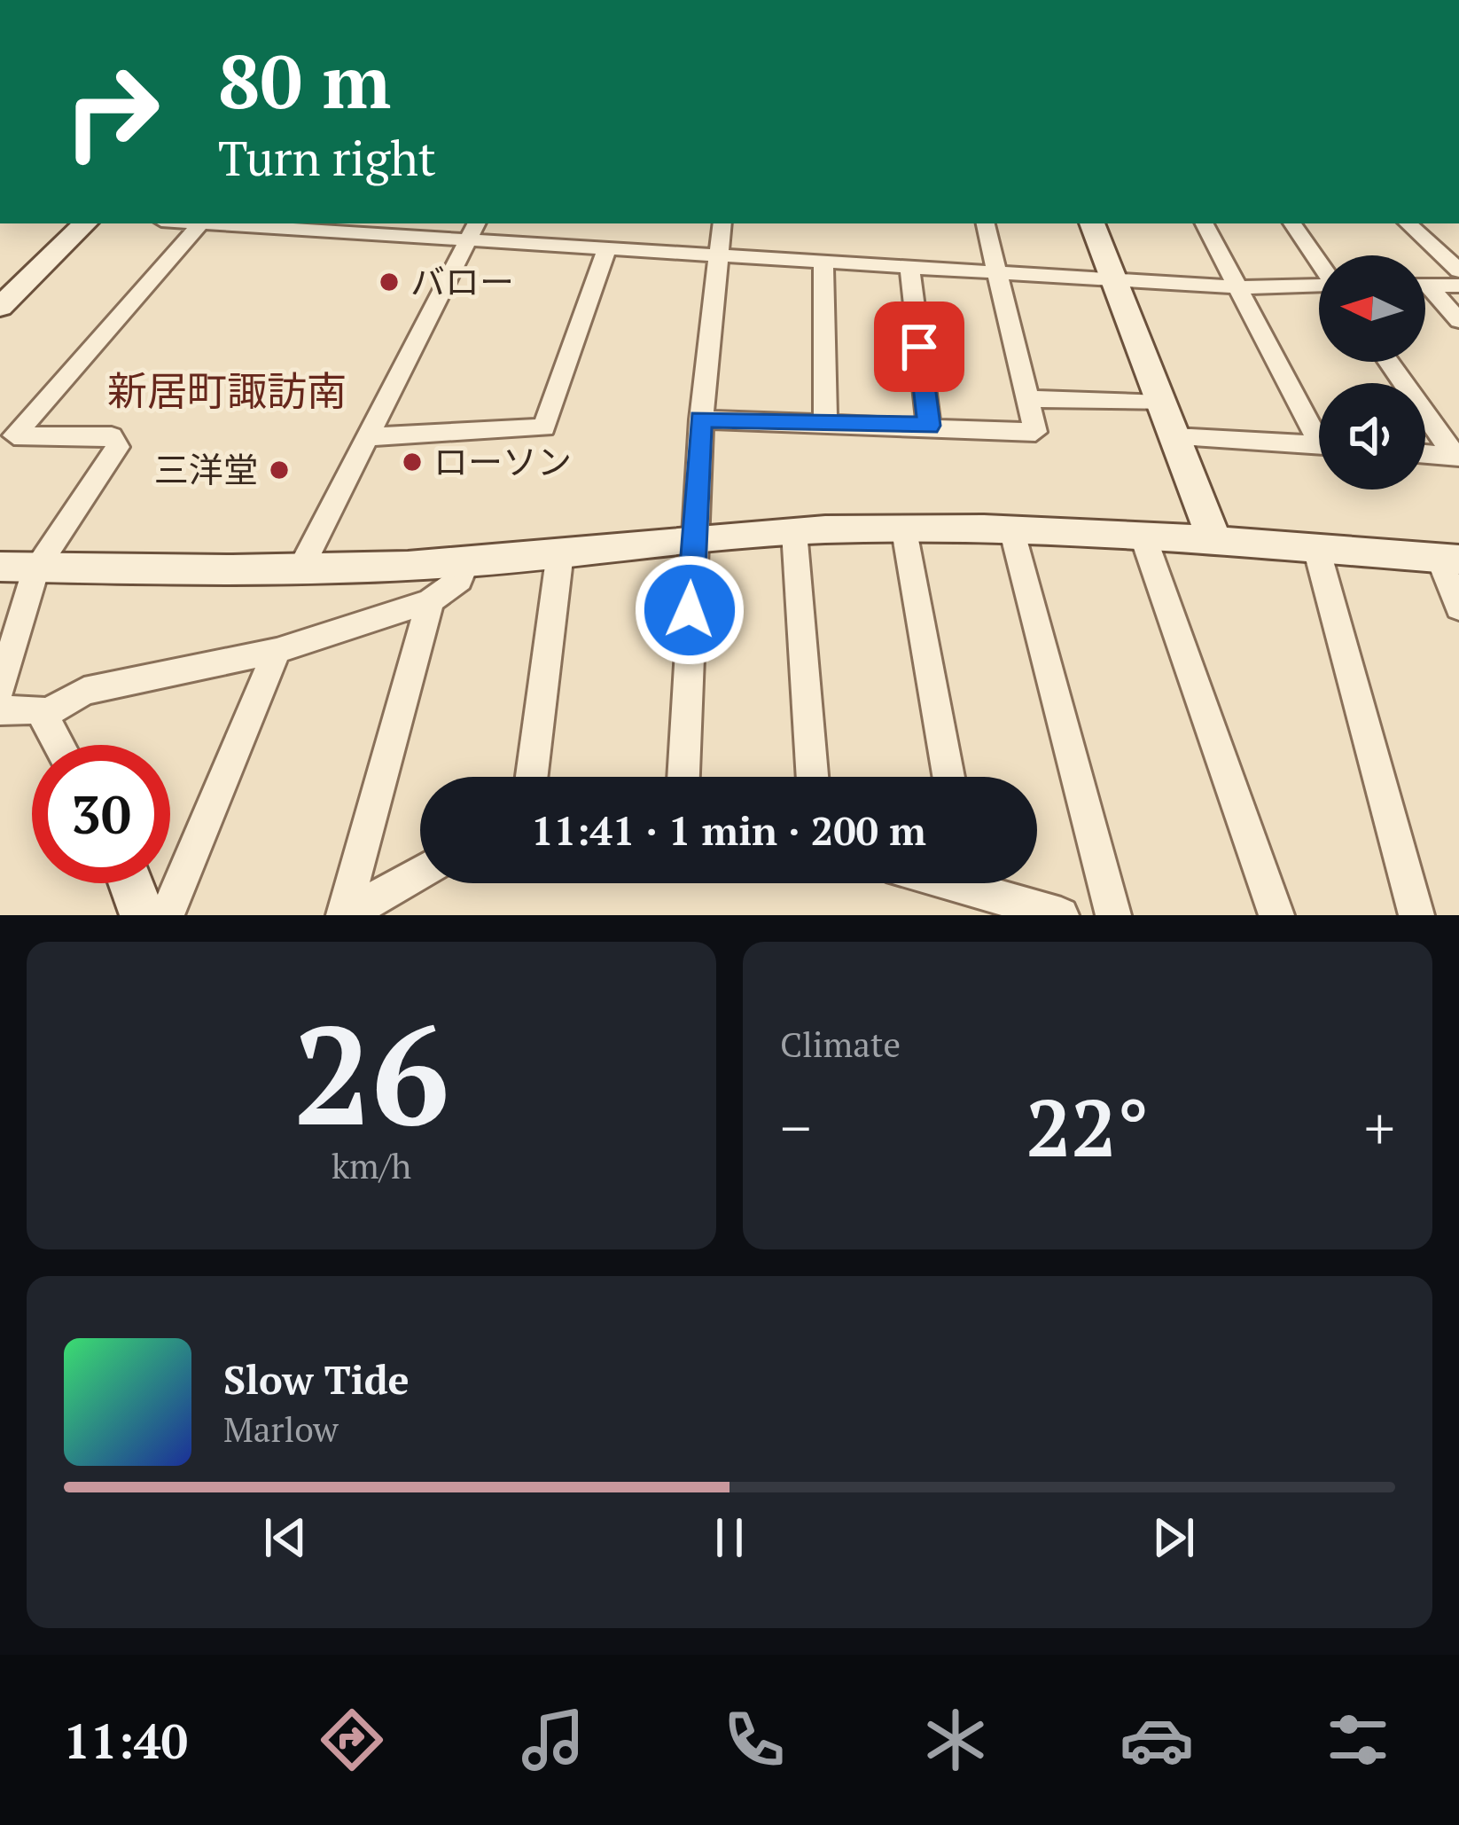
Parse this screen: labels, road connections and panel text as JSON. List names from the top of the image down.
{
  "districts": ["新居町諏訪南"],
  "places": ["バロー", "ローソン", "三洋堂"],
  "north": "left",
  "page": {
    "turn": ["80 m", "Turn right"],
    "limit": "30",
    "trip": "11:41 · 1 min · 200 m",
    "tile": [
      ["26", "km/h"],
      "Climate"
    ],
    "heat": ["−", "22°", "+"],
    "song": ["Slow Tide", "Marlow"],
    "tabs": "11:40"
  }
}
